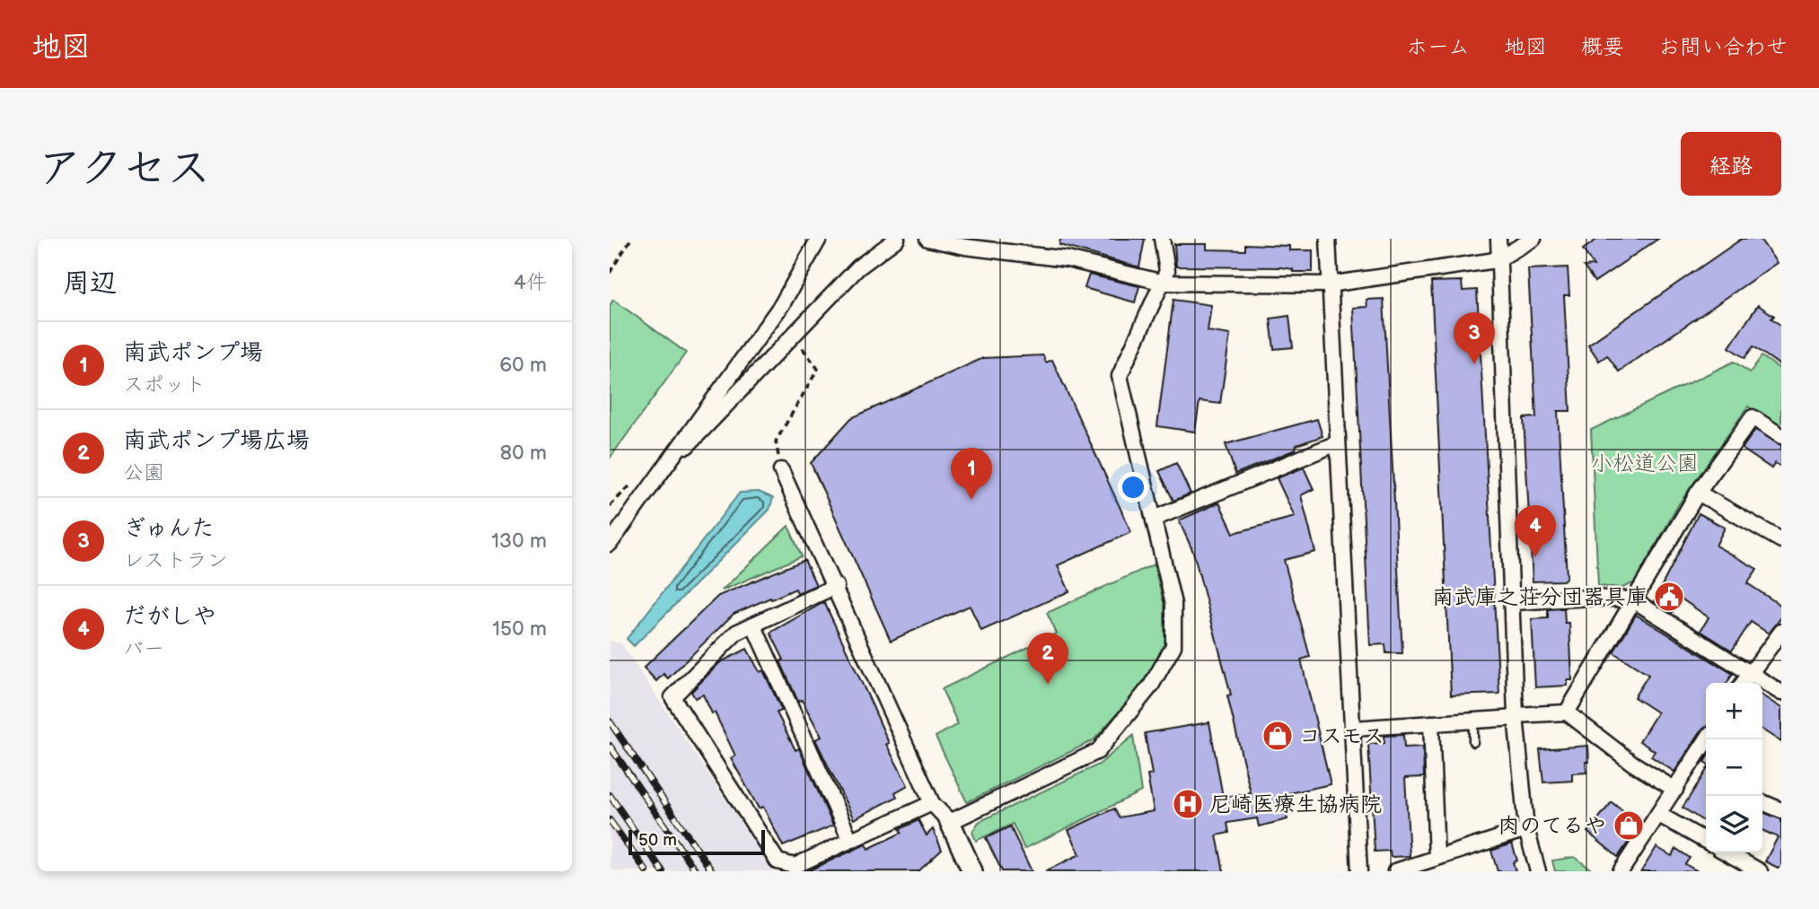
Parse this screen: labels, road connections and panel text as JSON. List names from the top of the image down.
{
  "parks": ["小松道公園"],
  "places": {
    "public building": ["南武庫之荘分団器具庫"],
    "shop": ["コスモス", "肉のてるや"],
    "hospital": ["尼崎医療生協病院"]
  },
  "scale_bar": "50 m",
  "page": {
    "header": "地図",
    "nav": [
      "ホーム",
      "地図",
      "概要",
      "お問い合わせ"
    ],
    "title": "アクセス",
    "buttons": "経路",
    "heading": ["周辺", "4件"],
    "pins": [
      "3",
      "1",
      "4",
      "2"
    ],
    "list": [
      {
        "mark": "1",
        "name": "南武ポンプ場",
        "note": "スポット",
        "value": "60 m"
      },
      {
        "mark": "2",
        "name": "南武ポンプ場広場",
        "note": "公園",
        "value": "80 m"
      },
      {
        "mark": "3",
        "name": "ぎゅんた",
        "note": "レストラン",
        "value": "130 m"
      },
      {
        "mark": "4",
        "name": "だがしや",
        "note": "バー",
        "value": "150 m"
      }
    ],
    "map_buttons": ["+", "−"],
    "scale": "50 m"
  }
}
